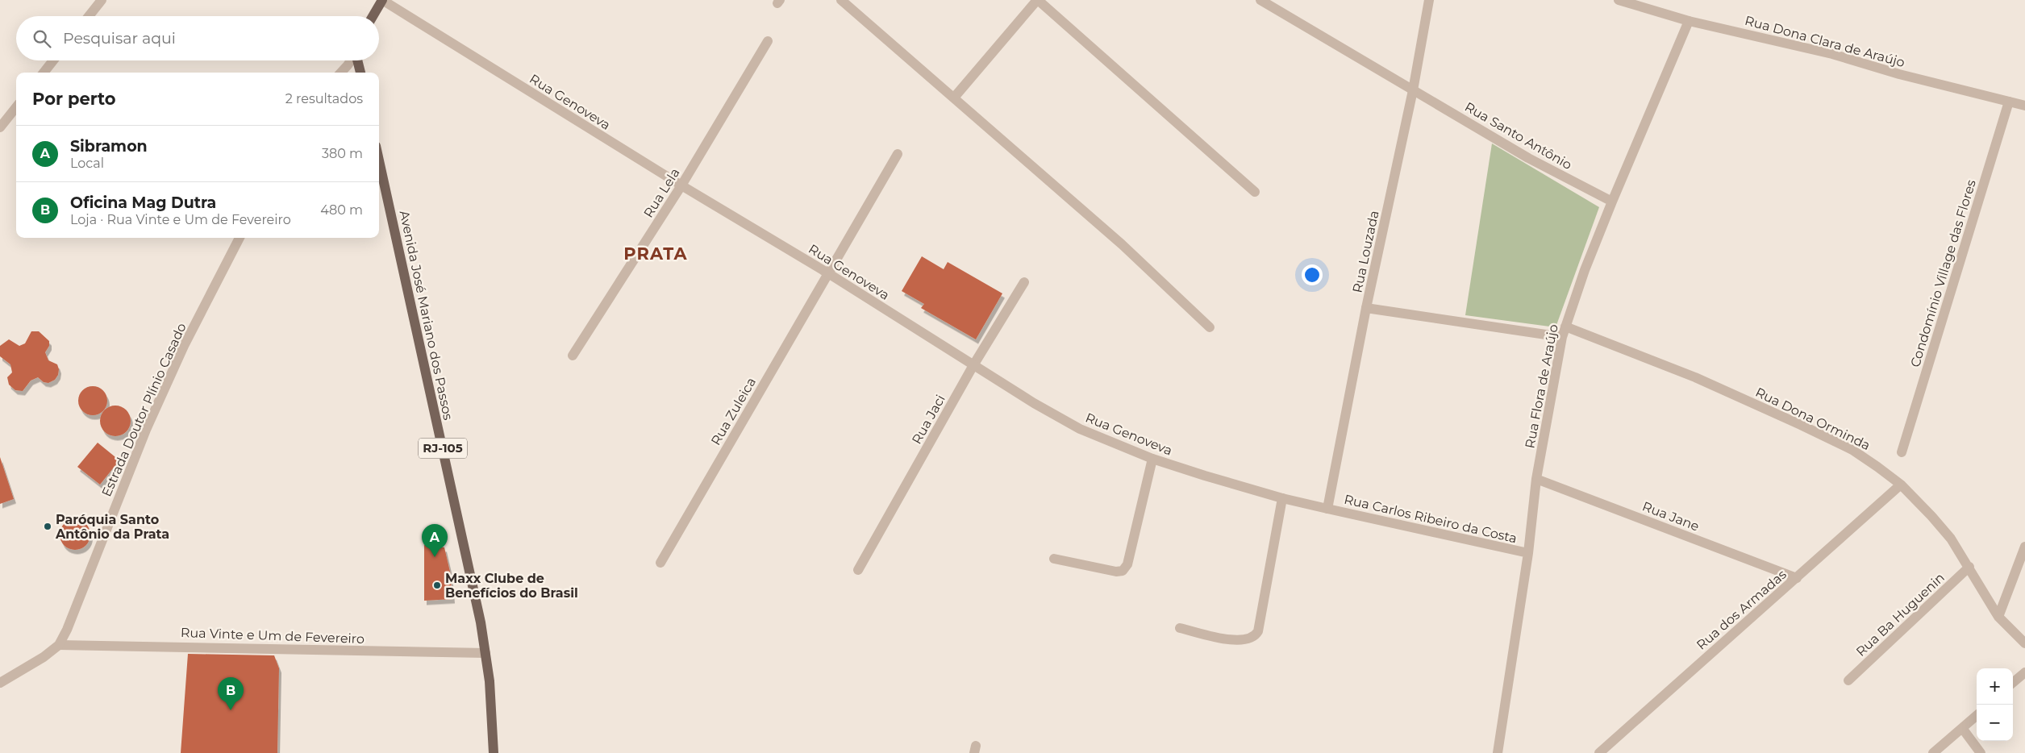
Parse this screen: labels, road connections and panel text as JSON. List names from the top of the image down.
{
  "streets": {
    "main road": ["Avenida José Mariano dos Passos", "RJ-105"],
    "street": [
      "Rua Dona Clara de Araújo",
      "Rua Genoveva",
      "Rua Santo Antônio",
      "Rua Lela",
      "Rua Louzada",
      "Condomínio Village das Flores",
      "Rua Flora de Araújo",
      "Estrada Doutor Plínio Casado",
      "Rua Zuleica",
      "Rua Dona Orminda",
      "Rua Jaci",
      "Rua Jane",
      "Rua Carlos Ribeiro da Costa",
      "Rua dos Armadas",
      "Rua Ba Huguenin",
      "Rua Vinte e Um de Fevereiro"
    ]
  },
  "crossings": [
    ["Rua Dona Clara de Araújo", "Condomínio Village das Flores"],
    ["Rua Dona Clara de Araújo", "Rua Flora de Araújo"],
    ["Rua Genoveva", "Rua Lela"],
    ["Rua Genoveva", "Rua Louzada"],
    ["Rua Genoveva", "Rua Zuleica"],
    ["Rua Genoveva", "Rua Jaci"],
    ["Rua Genoveva", "Rua Carlos Ribeiro da Costa"],
    ["Rua Santo Antônio", "Rua Louzada"],
    ["Rua Santo Antônio", "Rua Flora de Araújo"],
    ["Rua Louzada", "Rua Carlos Ribeiro da Costa"],
    ["Avenida José Mariano dos Passos", "Rua Vinte e Um de Fevereiro"],
    ["Rua Flora de Araújo", "Rua Dona Orminda"],
    ["Rua Flora de Araújo", "Rua Jane"],
    ["Rua Flora de Araújo", "Rua Carlos Ribeiro da Costa"],
    ["Estrada Doutor Plínio Casado", "Rua Vinte e Um de Fevereiro"],
    ["Rua Dona Orminda", "Rua dos Armadas"],
    ["Rua Dona Orminda", "Rua Ba Huguenin"],
    ["Rua Jane", "Rua dos Armadas"]
  ],
  "districts": ["PRATA"],
  "places": ["Paróquia Santo Antônio da Prata", "Maxx Clube de Benefícios do Brasil"],
  "page": {
    "search": "Pesquisar aqui",
    "heading": ["Por perto", "2 resultados"],
    "list": [
      {
        "mark": "A",
        "name": "Sibramon",
        "note": "Local",
        "value": "380 m"
      },
      {
        "mark": "B",
        "name": "Oficina Mag Dutra",
        "note": "Loja · Rua Vinte e Um de Fevereiro",
        "value": "480 m"
      }
    ],
    "pins": ["A", "B"],
    "map_buttons": ["+", "−"]
  }
}
